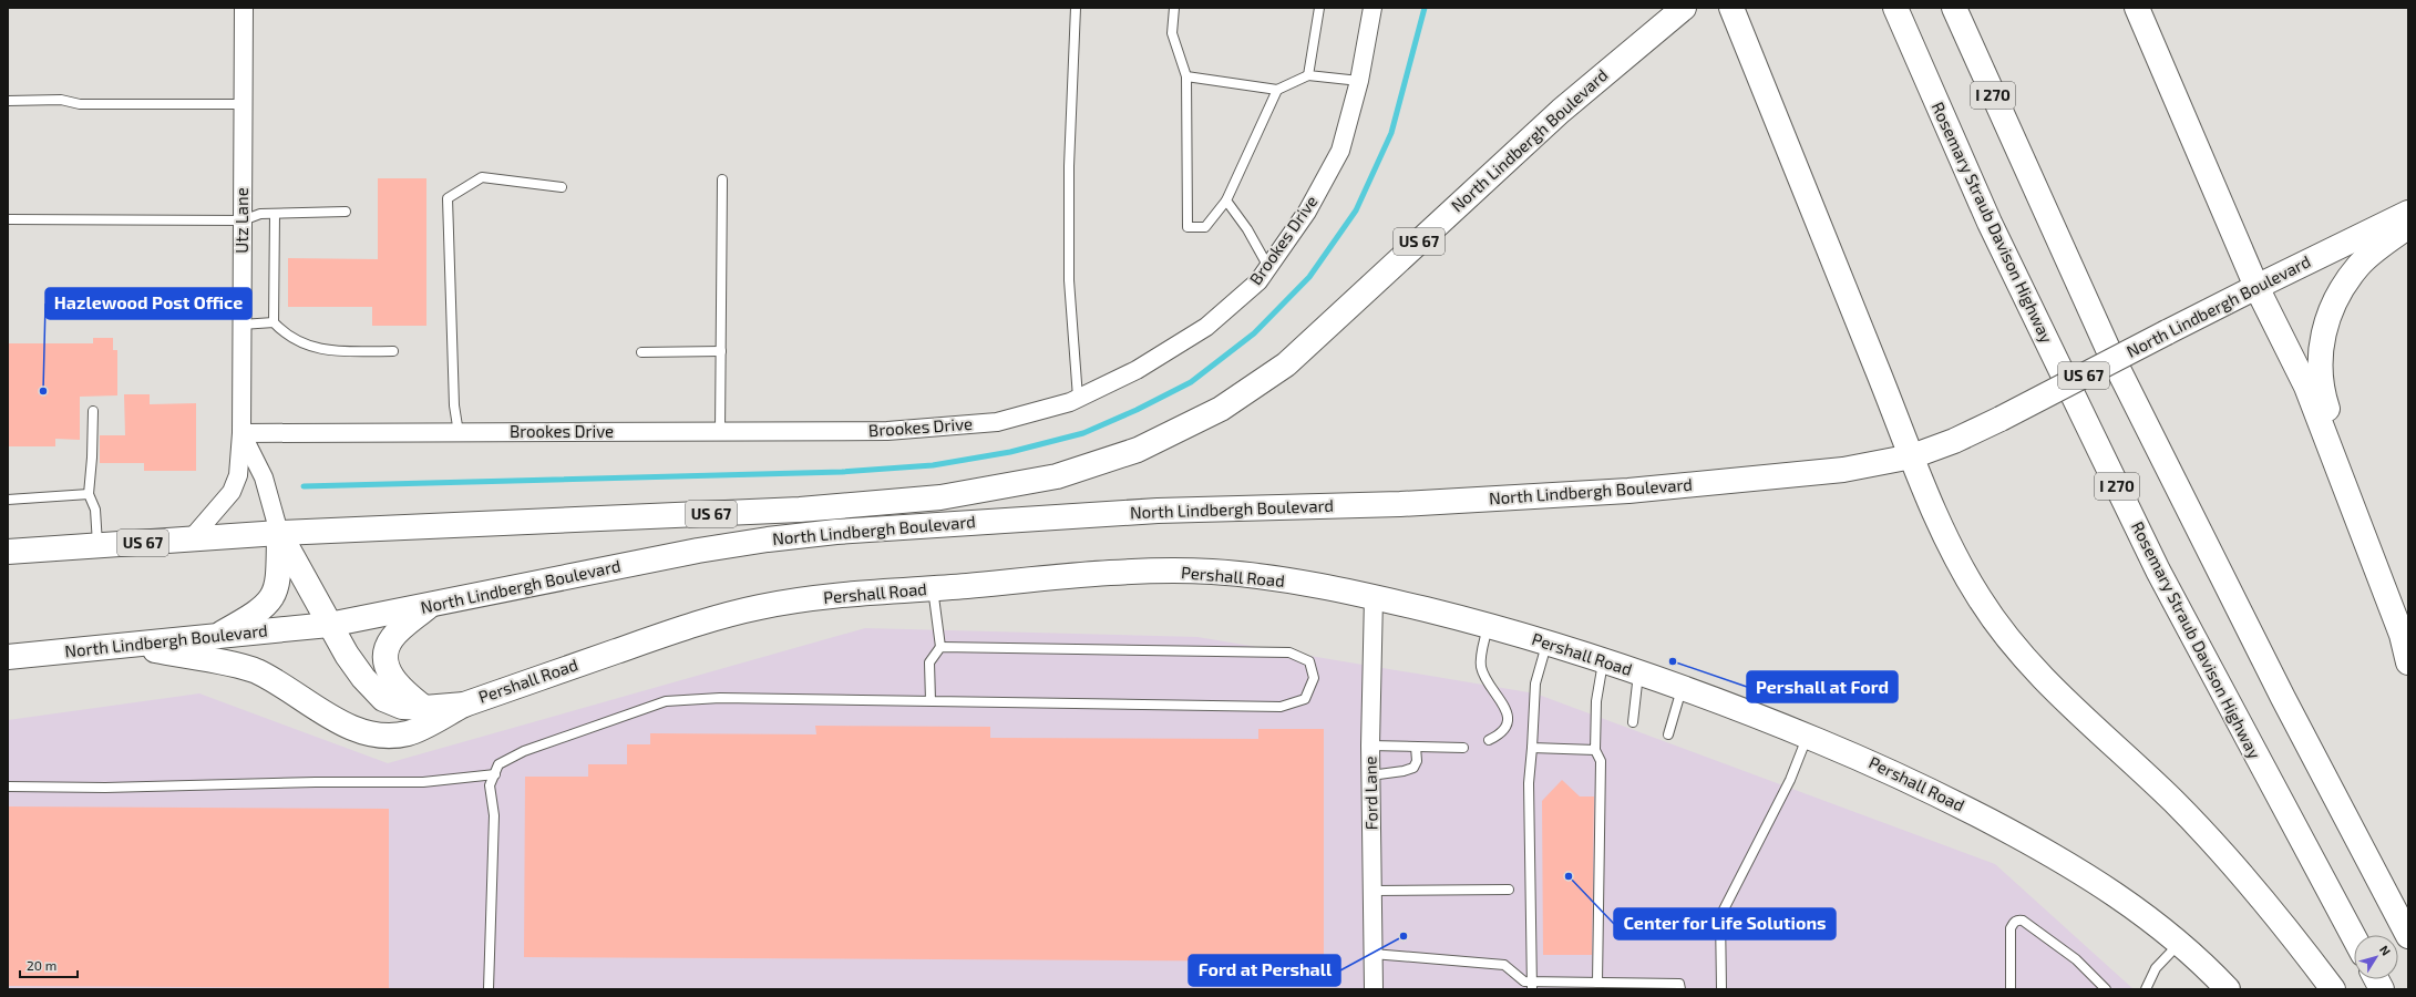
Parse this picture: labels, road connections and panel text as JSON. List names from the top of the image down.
{
  "streets": {
    "main road": [
      "I 270",
      "North Lindbergh Boulevard",
      "Rosemary Straub Davison Highway",
      "US 67",
      "Pershall Road"
    ],
    "street": ["Utz Lane", "Brookes Drive", "Ford Lane"]
  },
  "crossings": [
    ["North Lindbergh Boulevard", "Utz Lane"],
    ["North Lindbergh Boulevard", "Pershall Road"],
    ["Utz Lane", "Brookes Drive"],
    ["Utz Lane", "Pershall Road"],
    ["Pershall Road", "Ford Lane"]
  ],
  "places": [
    "Hazlewood Post Office",
    "Pershall at Ford",
    "Center for Life Solutions",
    "Ford at Pershall"
  ],
  "scale_bar": "20 m",
  "north": "top right"
}
